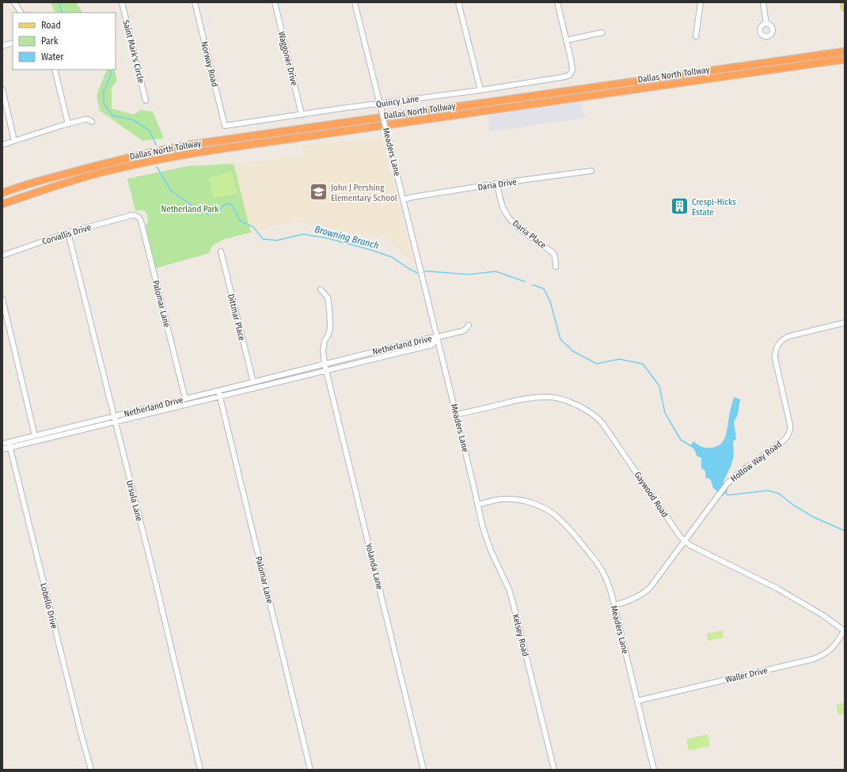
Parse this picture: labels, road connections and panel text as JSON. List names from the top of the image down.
{
  "streets": {
    "highway": ["Dallas North Tollway"],
    "street": [
      "Saint Mark's Circle",
      "Waggoner Drive",
      "Norway Road",
      "Quincy Lane",
      "Meaders Lane",
      "Daria Drive",
      "Corvallis Drive",
      "Daria Place",
      "Palomar Lane",
      "Dittmar Place",
      "Netherland Drive",
      "Hollow Way Road",
      "Gaywood Road",
      "Ursula Lane",
      "Yolanda Lane",
      "Lobello Drive",
      "Kelsey Road",
      "Waller Drive"
    ]
  },
  "crossings": [
    ["Waggoner Drive", "Quincy Lane"],
    ["Norway Road", "Quincy Lane"],
    ["Quincy Lane", "Meaders Lane"],
    ["Meaders Lane", "Daria Drive"],
    ["Meaders Lane", "Netherland Drive"],
    ["Meaders Lane", "Hollow Way Road"],
    ["Meaders Lane", "Gaywood Road"],
    ["Meaders Lane", "Kelsey Road"],
    ["Meaders Lane", "Waller Drive"],
    ["Daria Drive", "Daria Place"],
    ["Corvallis Drive", "Palomar Lane"],
    ["Corvallis Drive", "Ursula Lane"],
    ["Palomar Lane", "Netherland Drive"],
    ["Dittmar Place", "Netherland Drive"],
    ["Netherland Drive", "Ursula Lane"],
    ["Netherland Drive", "Yolanda Lane"],
    ["Netherland Drive", "Lobello Drive"],
    ["Hollow Way Road", "Gaywood Road"],
    ["Gaywood Road", "Waller Drive"]
  ],
  "water": ["Browning Branch"],
  "parks": ["Netherland Park"],
  "places": {
    "school or university": ["John J Pershing Elementary School"],
    "building": ["Crespi-Hicks Estate"]
  },
  "legend": ["Road", "Park", "Water"]
}
